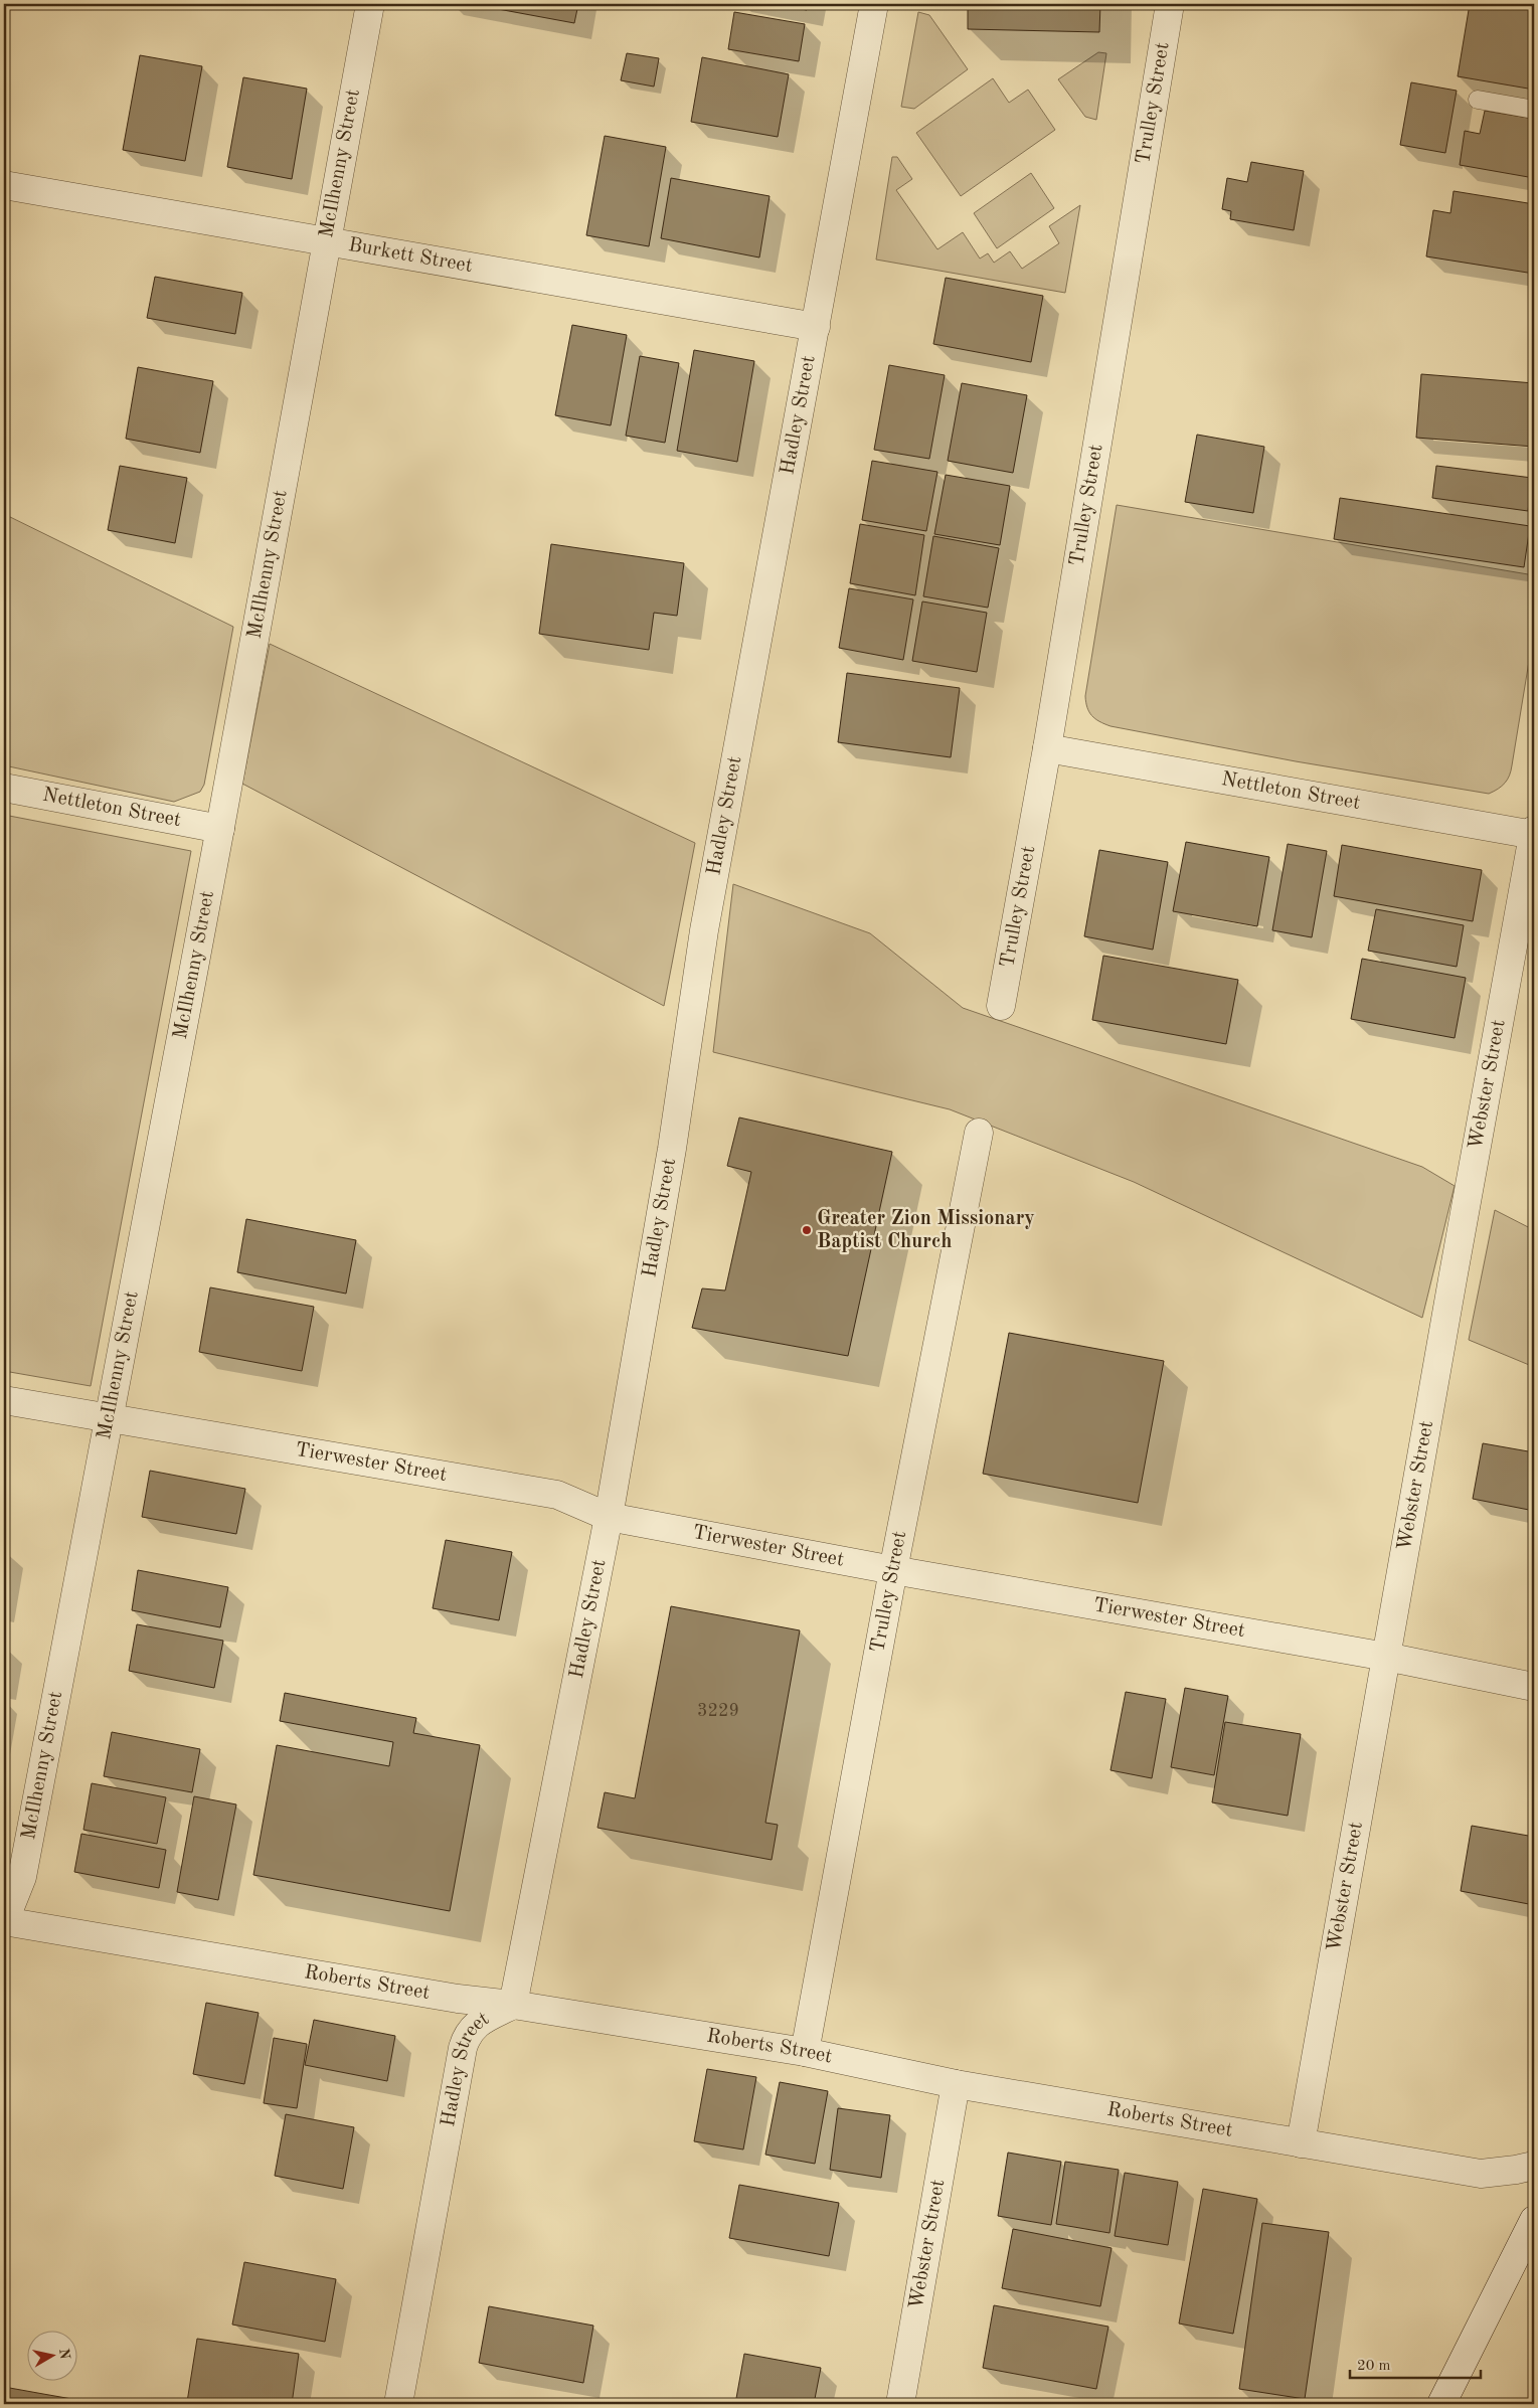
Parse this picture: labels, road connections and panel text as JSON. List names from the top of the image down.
{
  "streets": {
    "street": [
      "Trulley Street",
      "McIlhenny Street",
      "Burkett Street",
      "Hadley Street",
      "Nettleton Street",
      "Webster Street",
      "Tierwester Street",
      "Roberts Street"
    ]
  },
  "crossings": [
    ["Trulley Street", "Nettleton Street"],
    ["Trulley Street", "Tierwester Street"],
    ["Trulley Street", "Roberts Street"],
    ["McIlhenny Street", "Burkett Street"],
    ["McIlhenny Street", "Nettleton Street"],
    ["McIlhenny Street", "Tierwester Street"],
    ["McIlhenny Street", "Roberts Street"],
    ["Burkett Street", "Hadley Street"],
    ["Hadley Street", "Tierwester Street"],
    ["Hadley Street", "Roberts Street"],
    ["Nettleton Street", "Webster Street"],
    ["Webster Street", "Tierwester Street"],
    ["Webster Street", "Roberts Street"]
  ],
  "places": ["Greater Zion Missionary Baptist Church"],
  "house_numbers": ["3229"],
  "scale_bar": "20 m",
  "north": "right"
}
